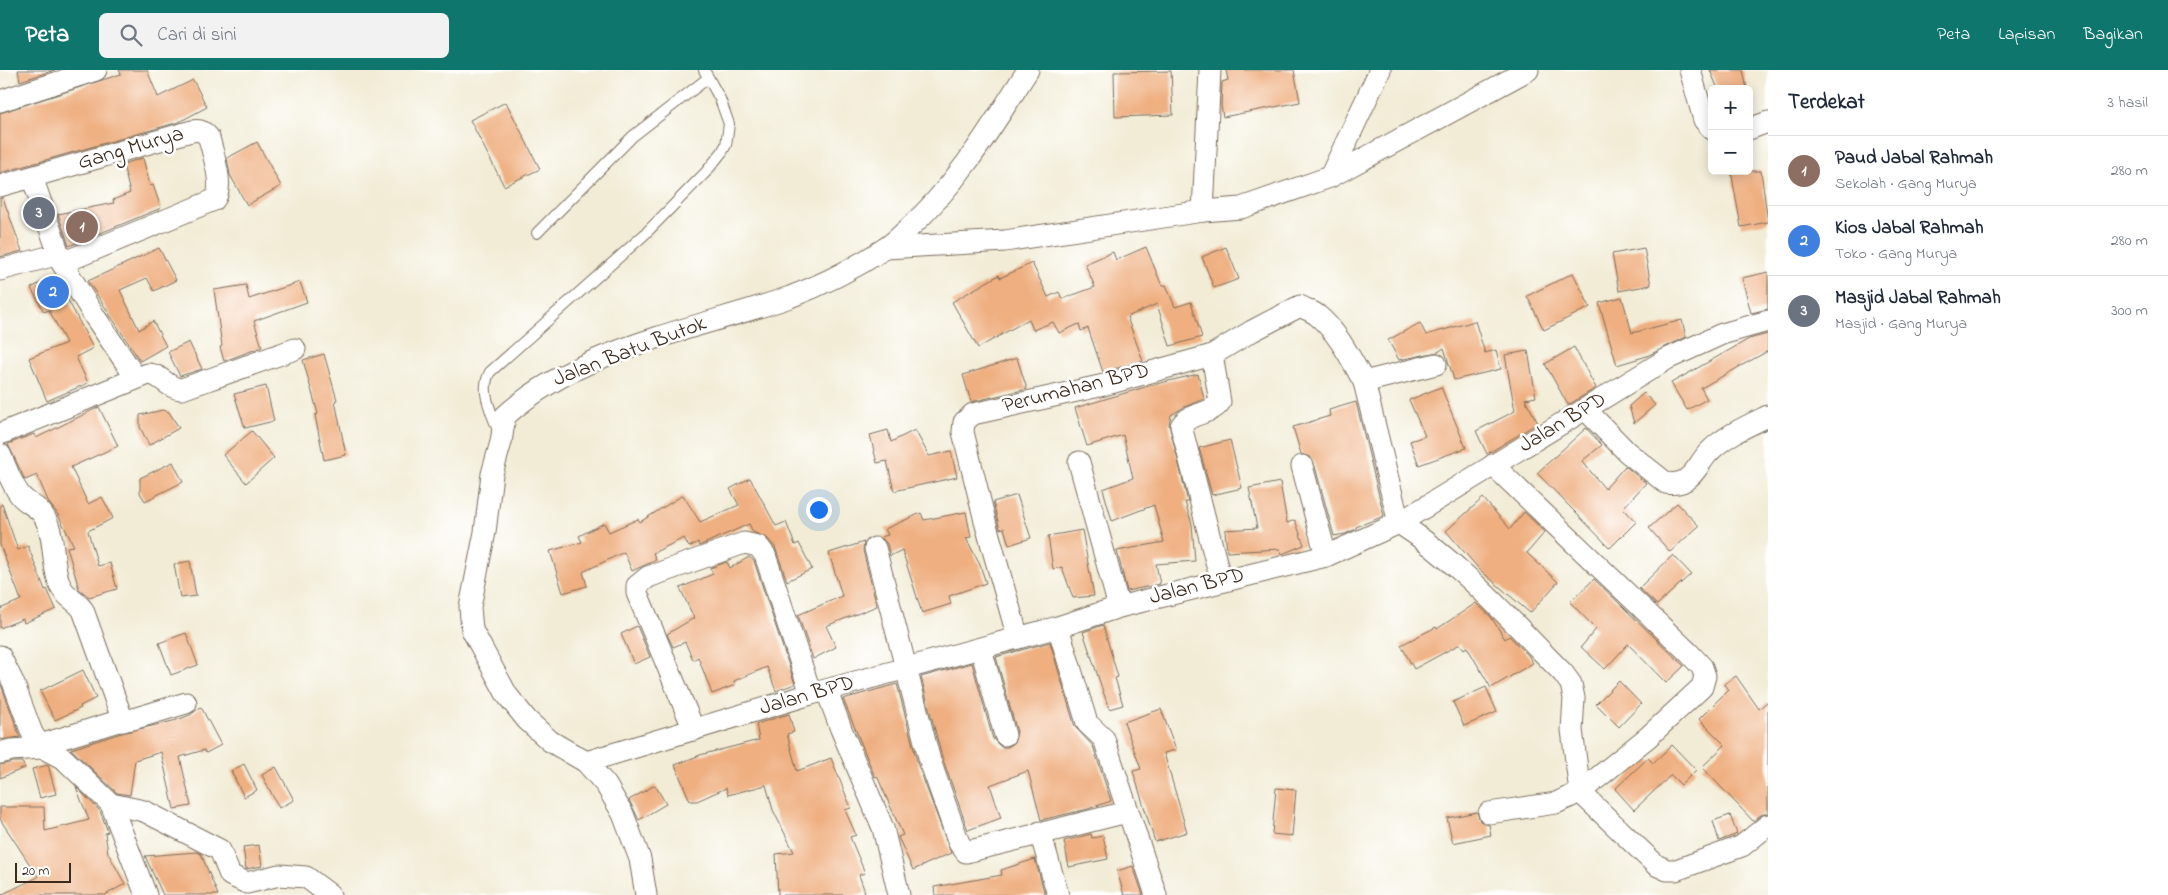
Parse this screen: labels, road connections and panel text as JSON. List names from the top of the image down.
{
  "streets": {
    "street": [
      "Gang Murya",
      "Jalan Batu Butok",
      "Perumahan BPD",
      "Jalan BPD"
    ]
  },
  "crossings": [
    ["Jalan Batu Butok", "Jalan BPD"],
    ["Perumahan BPD", "Jalan BPD"]
  ],
  "scale_bar": "20 m",
  "page": {
    "header": "Peta",
    "search": "Cari di sini",
    "nav": ["Peta", "Lapisan", "Bagikan"],
    "heading": ["Terdekat", "3 hasil"],
    "map_buttons": ["+", "−"],
    "list": [
      {
        "mark": "1",
        "name": "Paud Jabal Rahmah",
        "note": "Sekolah · Gang Murya",
        "value": "280 m"
      },
      {
        "mark": "2",
        "name": "Kios Jabal Rahmah",
        "note": "Toko · Gang Murya",
        "value": "280 m"
      },
      {
        "mark": "3",
        "name": "Masjid Jabal Rahmah",
        "note": "Masjid · Gang Murya",
        "value": "300 m"
      }
    ],
    "pins": ["3", "1", "2"],
    "scale": "20 m"
  }
}
